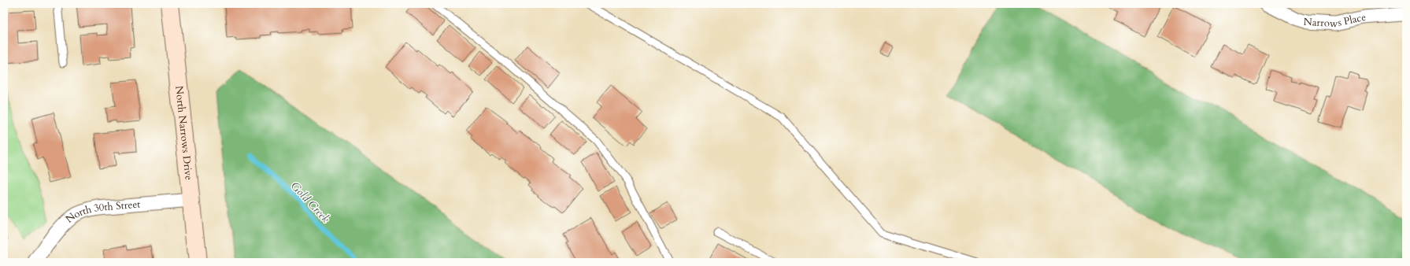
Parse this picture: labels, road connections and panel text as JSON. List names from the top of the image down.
{
  "streets": {
    "street": ["Narrows Place", "North Narrows Drive", "North 30th Street"]
  },
  "crossings": [
    ["North Narrows Drive", "North 30th Street"]
  ],
  "water": ["Gold Creek"]
}
